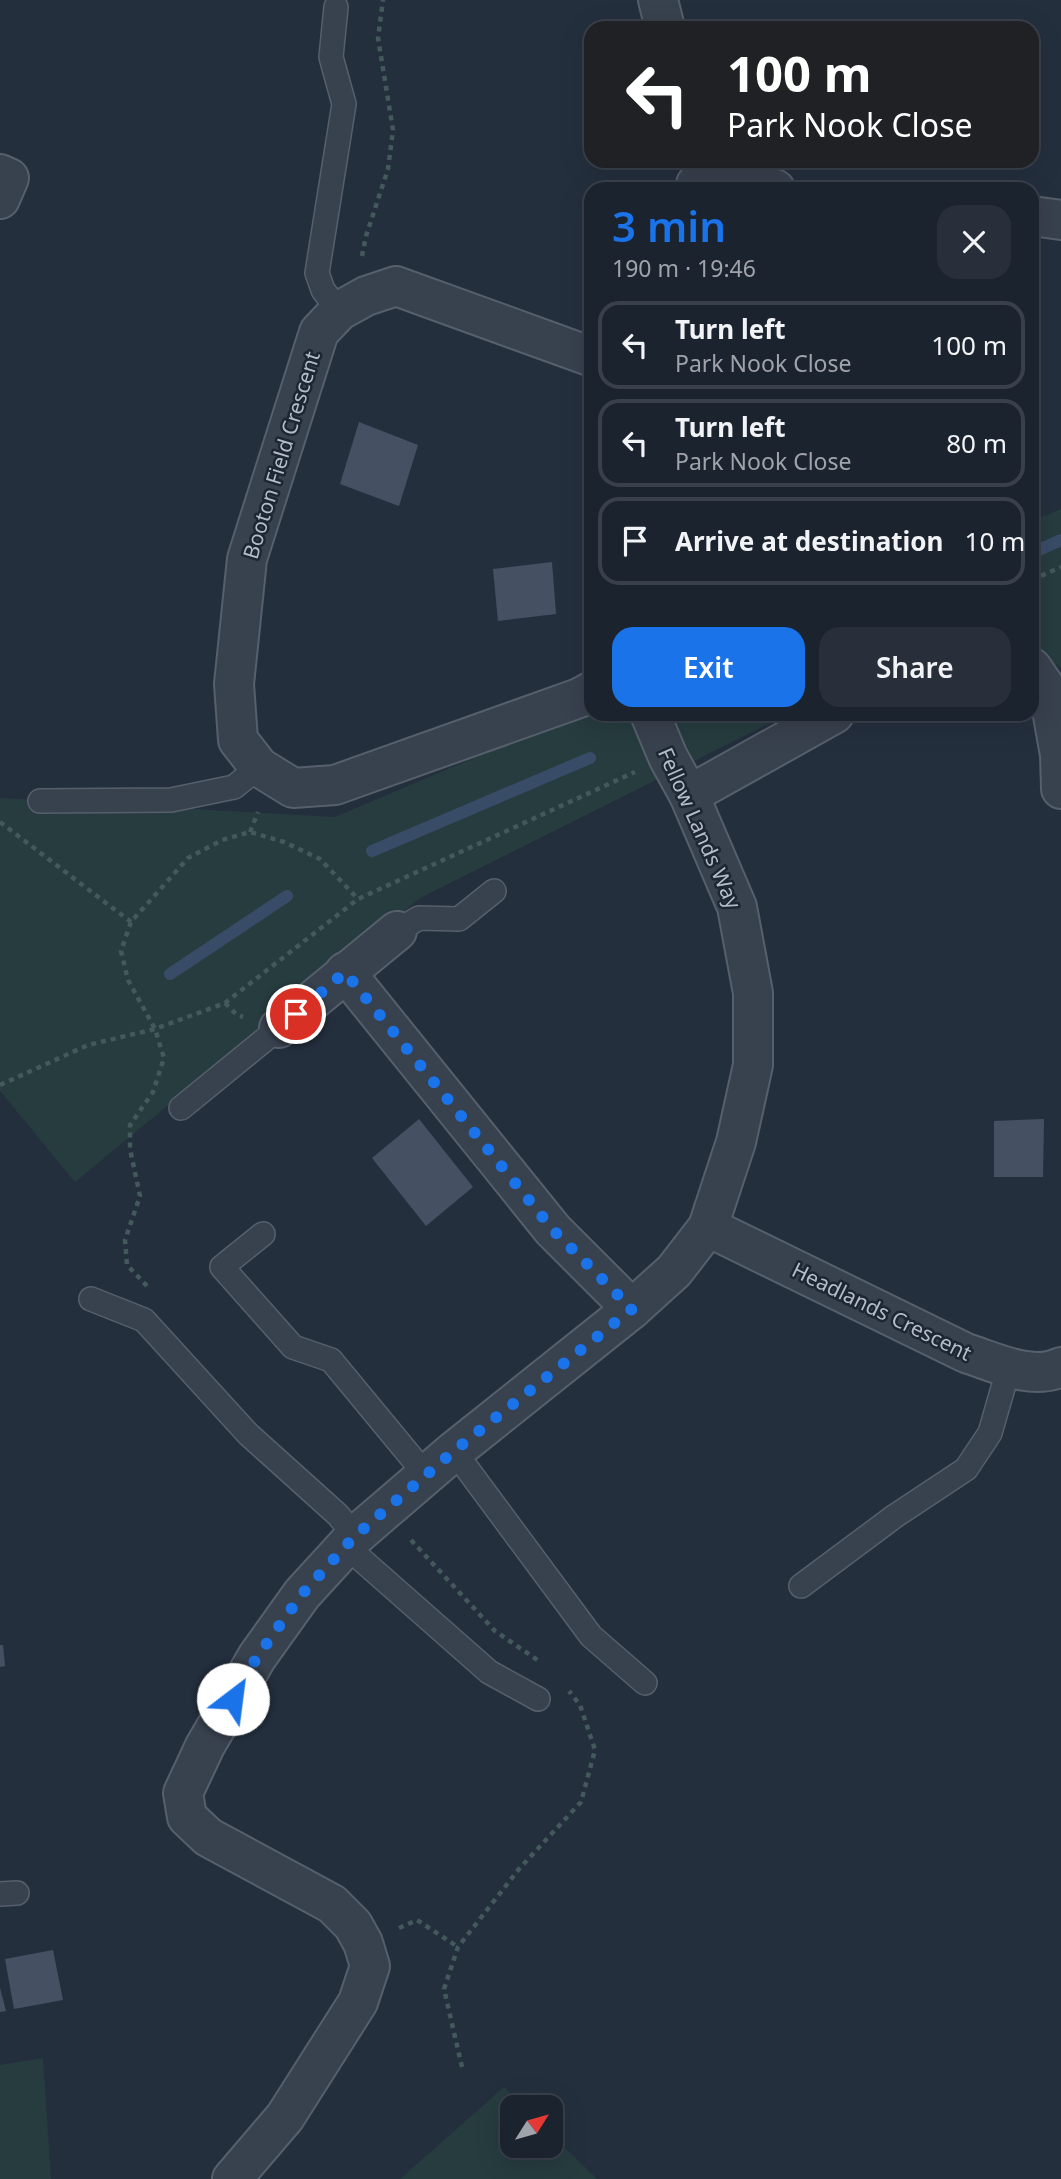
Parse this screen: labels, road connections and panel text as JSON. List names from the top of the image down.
{
  "streets": {
    "street": ["Booton Field Crescent", "Fellow Lands Way", "Headlands Crescent"]
  },
  "crossings": [
    ["Fellow Lands Way", "Headlands Crescent"]
  ],
  "north": "top right",
  "page": {
    "turn": ["100 m", "Park Nook Close"],
    "heading": ["3 min", "190 m · 19:46"],
    "list": [
      {
        "name": "Turn left",
        "note": "Park Nook Close",
        "value": "100 m"
      },
      {
        "name": "Turn left",
        "note": "Park Nook Close",
        "value": "80 m"
      },
      {
        "name": "Arrive at destination",
        "value": "10 m"
      }
    ],
    "buttons": ["Exit", "Share"]
  }
}
